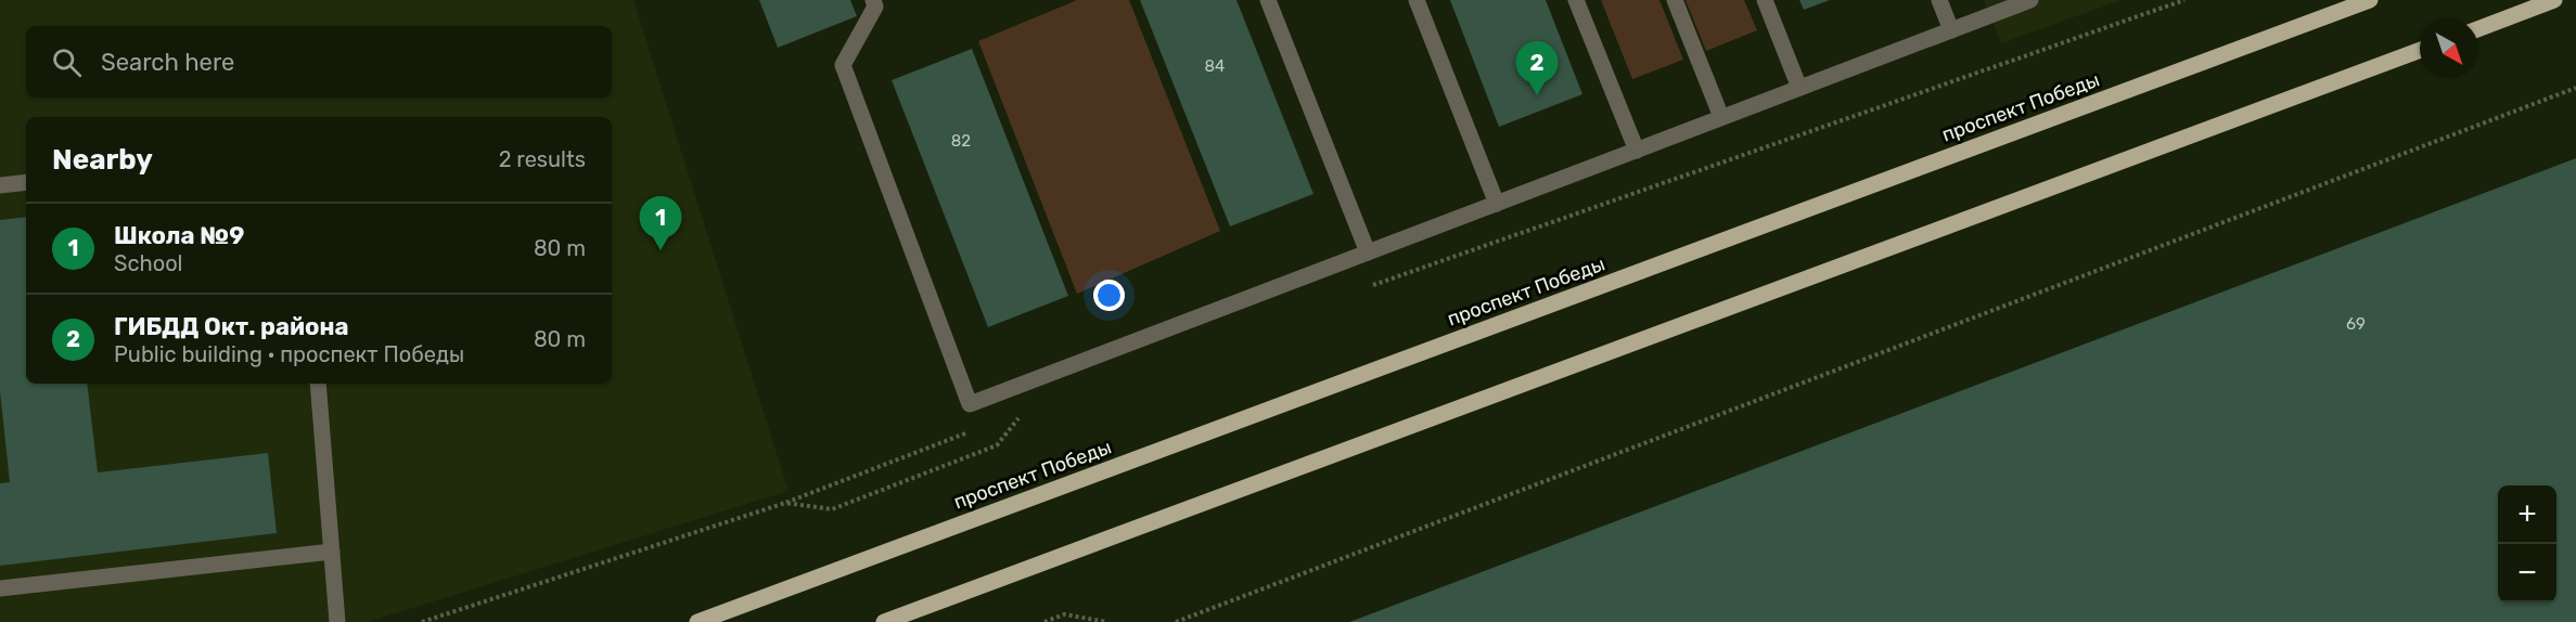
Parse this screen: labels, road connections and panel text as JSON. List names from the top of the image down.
{
  "streets": {
    "main road": ["проспект Победы"]
  },
  "house_numbers": ["84", "82", "69"],
  "north": "bottom right",
  "page": {
    "search": "Search here",
    "pins": ["2", "1"],
    "heading": ["Nearby", "2 results"],
    "list": [
      {
        "mark": "1",
        "name": "Школа №9",
        "note": "School",
        "value": "80 m"
      },
      {
        "mark": "2",
        "name": "ГИБДД Окт. района",
        "note": "Public building · проспект Победы",
        "value": "80 m"
      }
    ],
    "map_buttons": ["+", "−"]
  }
}
